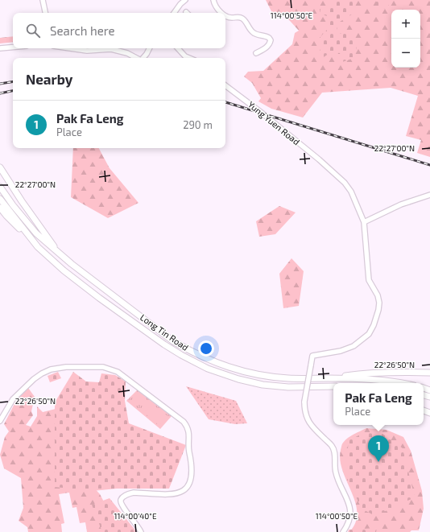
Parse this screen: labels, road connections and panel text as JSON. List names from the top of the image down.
{
  "streets": {
    "main road": ["Long Tin Road"],
    "street": ["Yung Yuen Road"]
  },
  "page": {
    "map_buttons": ["+", "−"],
    "search": "Search here",
    "heading": "Nearby",
    "list": [
      {
        "mark": "1",
        "name": "Pak Fa Leng",
        "note": "Place",
        "value": "290 m"
      }
    ],
    "popup": ["Pak Fa Leng", "Place"],
    "pins": "1"
  },
  "coordinates": [
    "114°00'50\"E",
    "22°27'00\"N",
    "22°26'50\"N",
    "114°00'40\"E"
  ]
}
